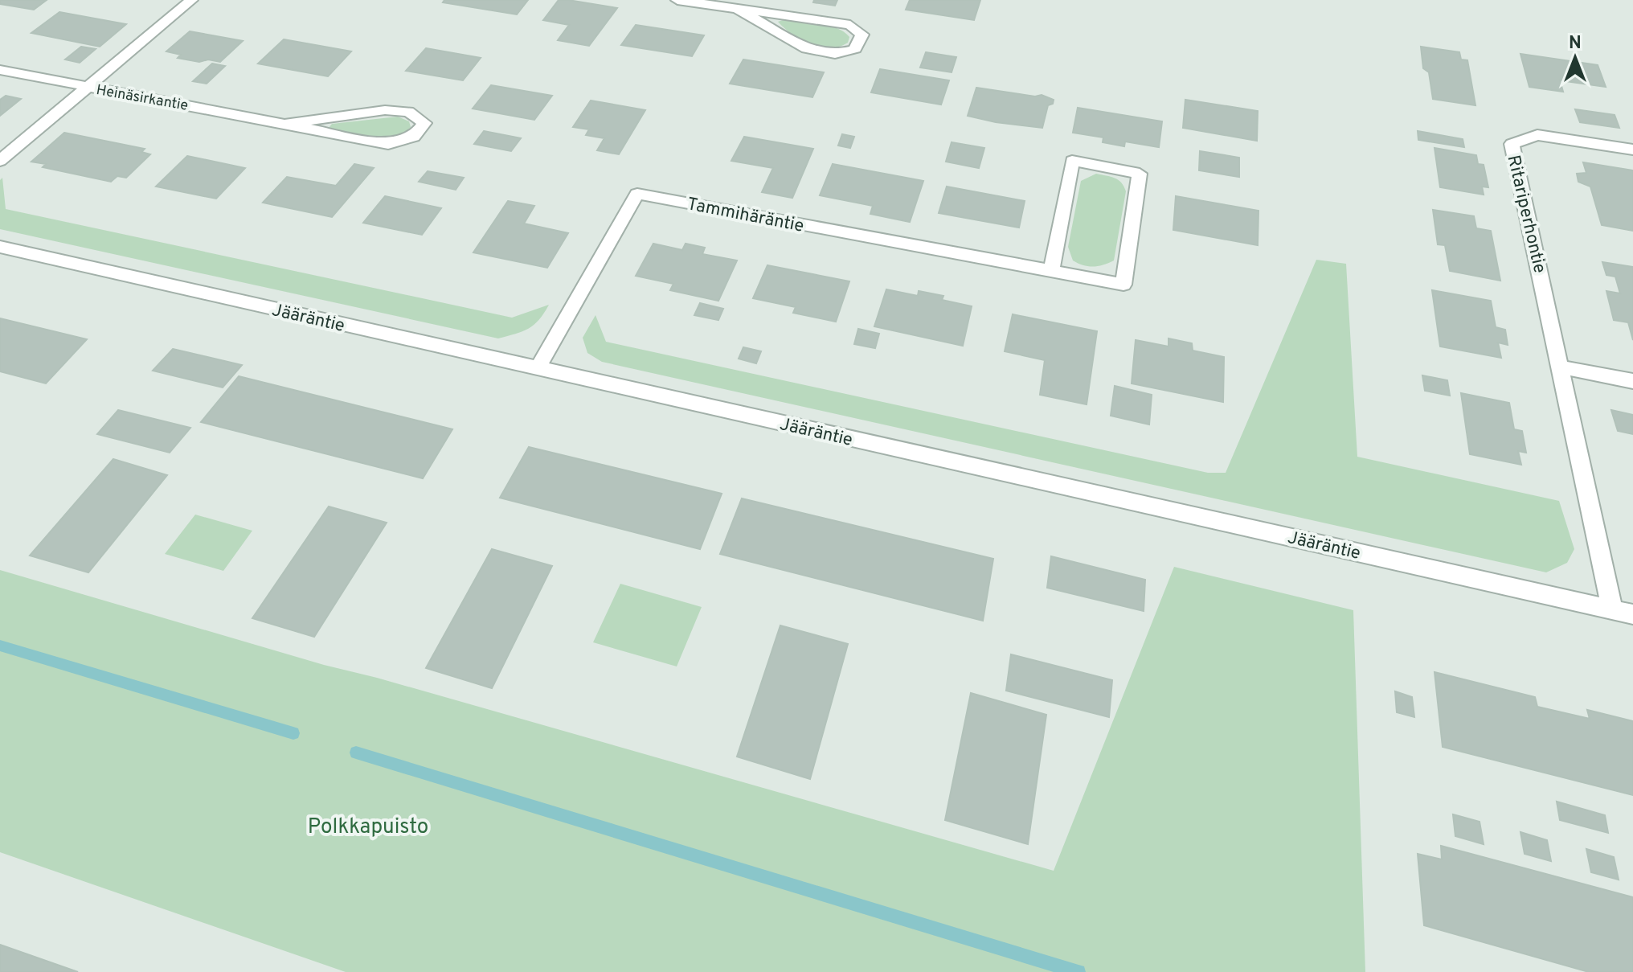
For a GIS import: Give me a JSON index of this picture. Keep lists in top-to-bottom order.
{
  "streets": {
    "street": [
      "Heinäsirkantie",
      "Tammihäräntie",
      "Ritariperhontie",
      "Jääräntie"
    ]
  },
  "crossings": [
    ["Tammihäräntie", "Jääräntie"],
    ["Ritariperhontie", "Jääräntie"]
  ],
  "parks": ["Polkkapuisto"],
  "north": "top"
}
